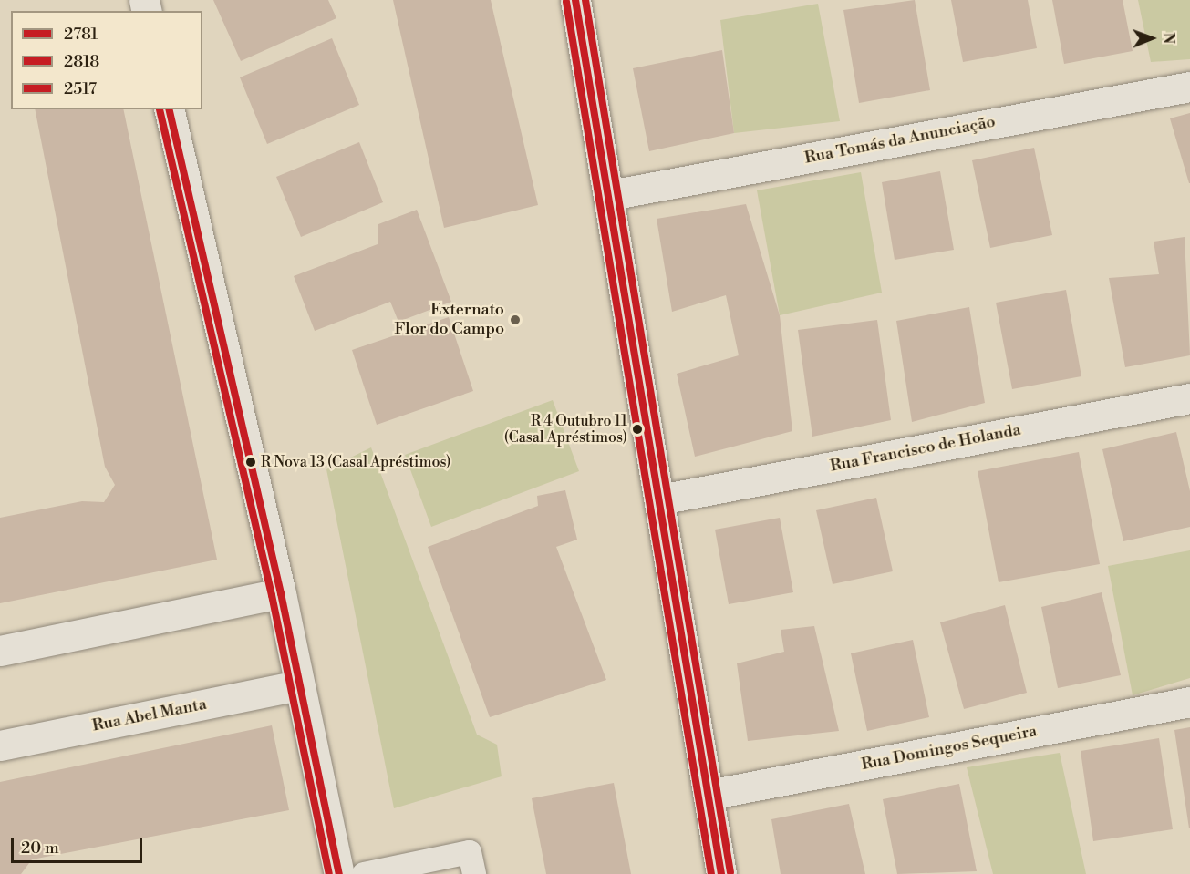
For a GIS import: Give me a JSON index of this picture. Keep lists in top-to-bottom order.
{
  "streets": {
    "street": [
      "Rua Tomás da Anunciação",
      "Rua Francisco de Holanda",
      "Rua Abel Manta",
      "Rua Domingos Sequeira"
    ]
  },
  "places": ["Externato Flor do Campo", "R 4 Outubro 11 (Casal Apréstimos)", "R Nova 13 (Casal Apréstimos)"],
  "lines": ["transit line 2781", "transit line 2517", "transit line 2818"],
  "legend": ["2781", "2818", "2517"],
  "scale_bar": "20 m",
  "north": "right"
}
